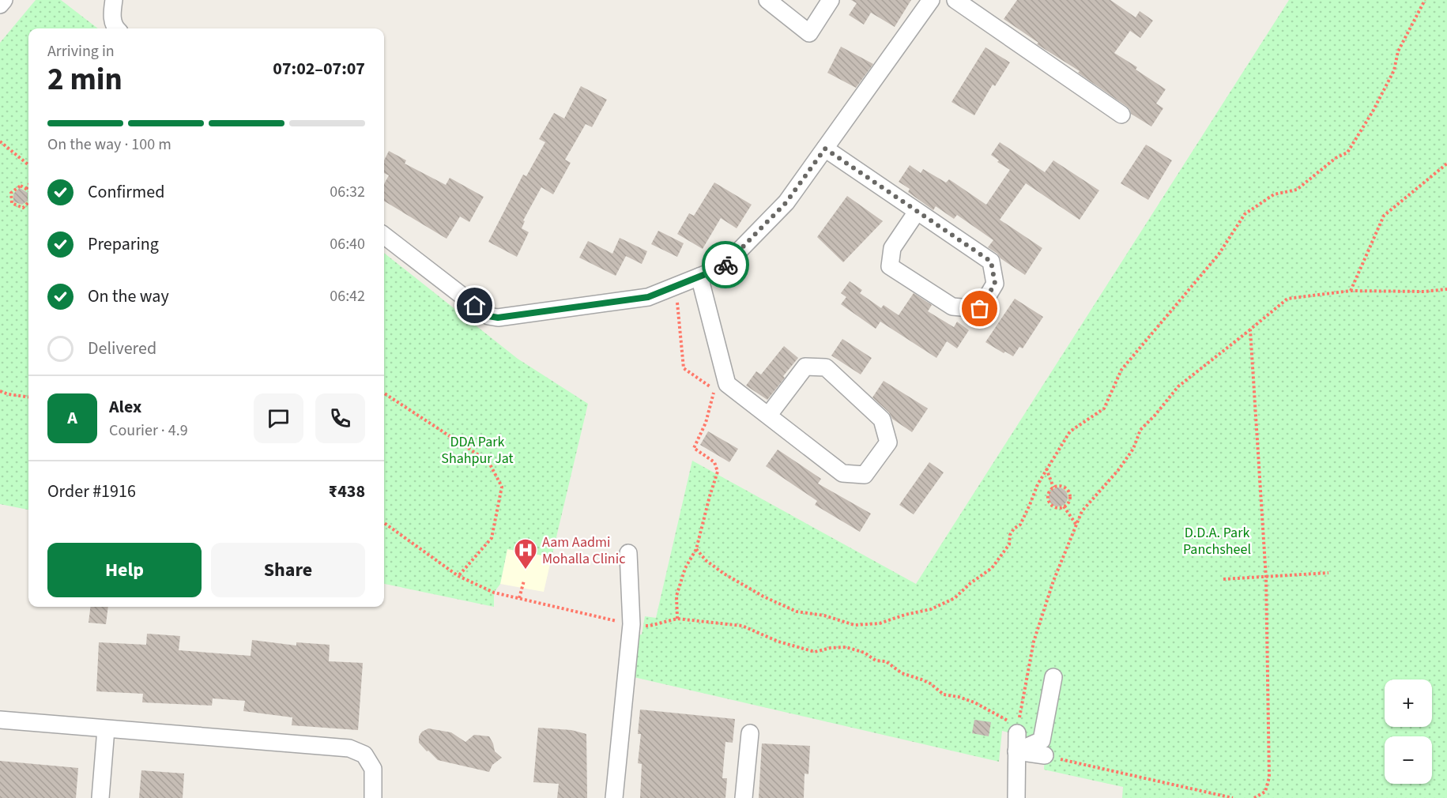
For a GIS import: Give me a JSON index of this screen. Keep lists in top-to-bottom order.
{
  "parks": ["DDA Park Shahpur Jat", "D.D.A. Park Panchsheel"],
  "places": {
    "hospital": ["Aam Aadmi Mohalla Clinic"]
  },
  "page": {
    "heading": ["2 min", "Arriving in", "07:02–07:07"],
    "panel": [
      "Alex",
      "Courier · 4.9",
      "Order #1916",
      "₹438"
    ],
    "bar": "On the way · 100 m",
    "list": [
      ["Confirmed", "06:32"],
      ["Preparing", "06:40"],
      ["On the way", "06:42"],
      "Delivered"
    ],
    "round": "A",
    "buttons": ["Help", "Share"],
    "map_buttons": ["+", "−"]
  }
}
